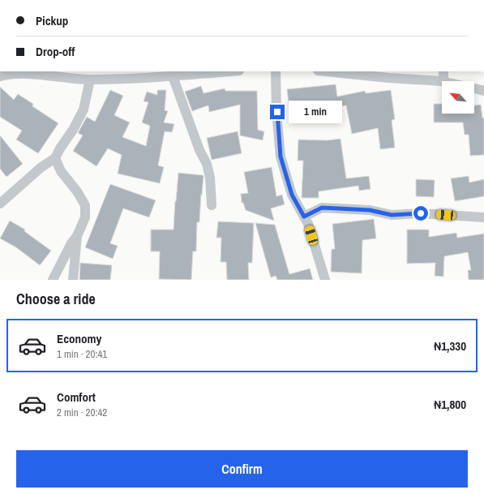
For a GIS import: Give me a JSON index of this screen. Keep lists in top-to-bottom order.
{
  "north": "top left",
  "page": {
    "banner": ["Pickup", "Drop-off"],
    "bubble": "1 min",
    "heading": "Choose a ride",
    "list": [
      {
        "name": "Economy",
        "note": "1 min · 20:41",
        "value": "₦1,330"
      },
      {
        "name": "Comfort",
        "note": "2 min · 20:42",
        "value": "₦1,800"
      }
    ],
    "buttons": "Confirm"
  }
}
